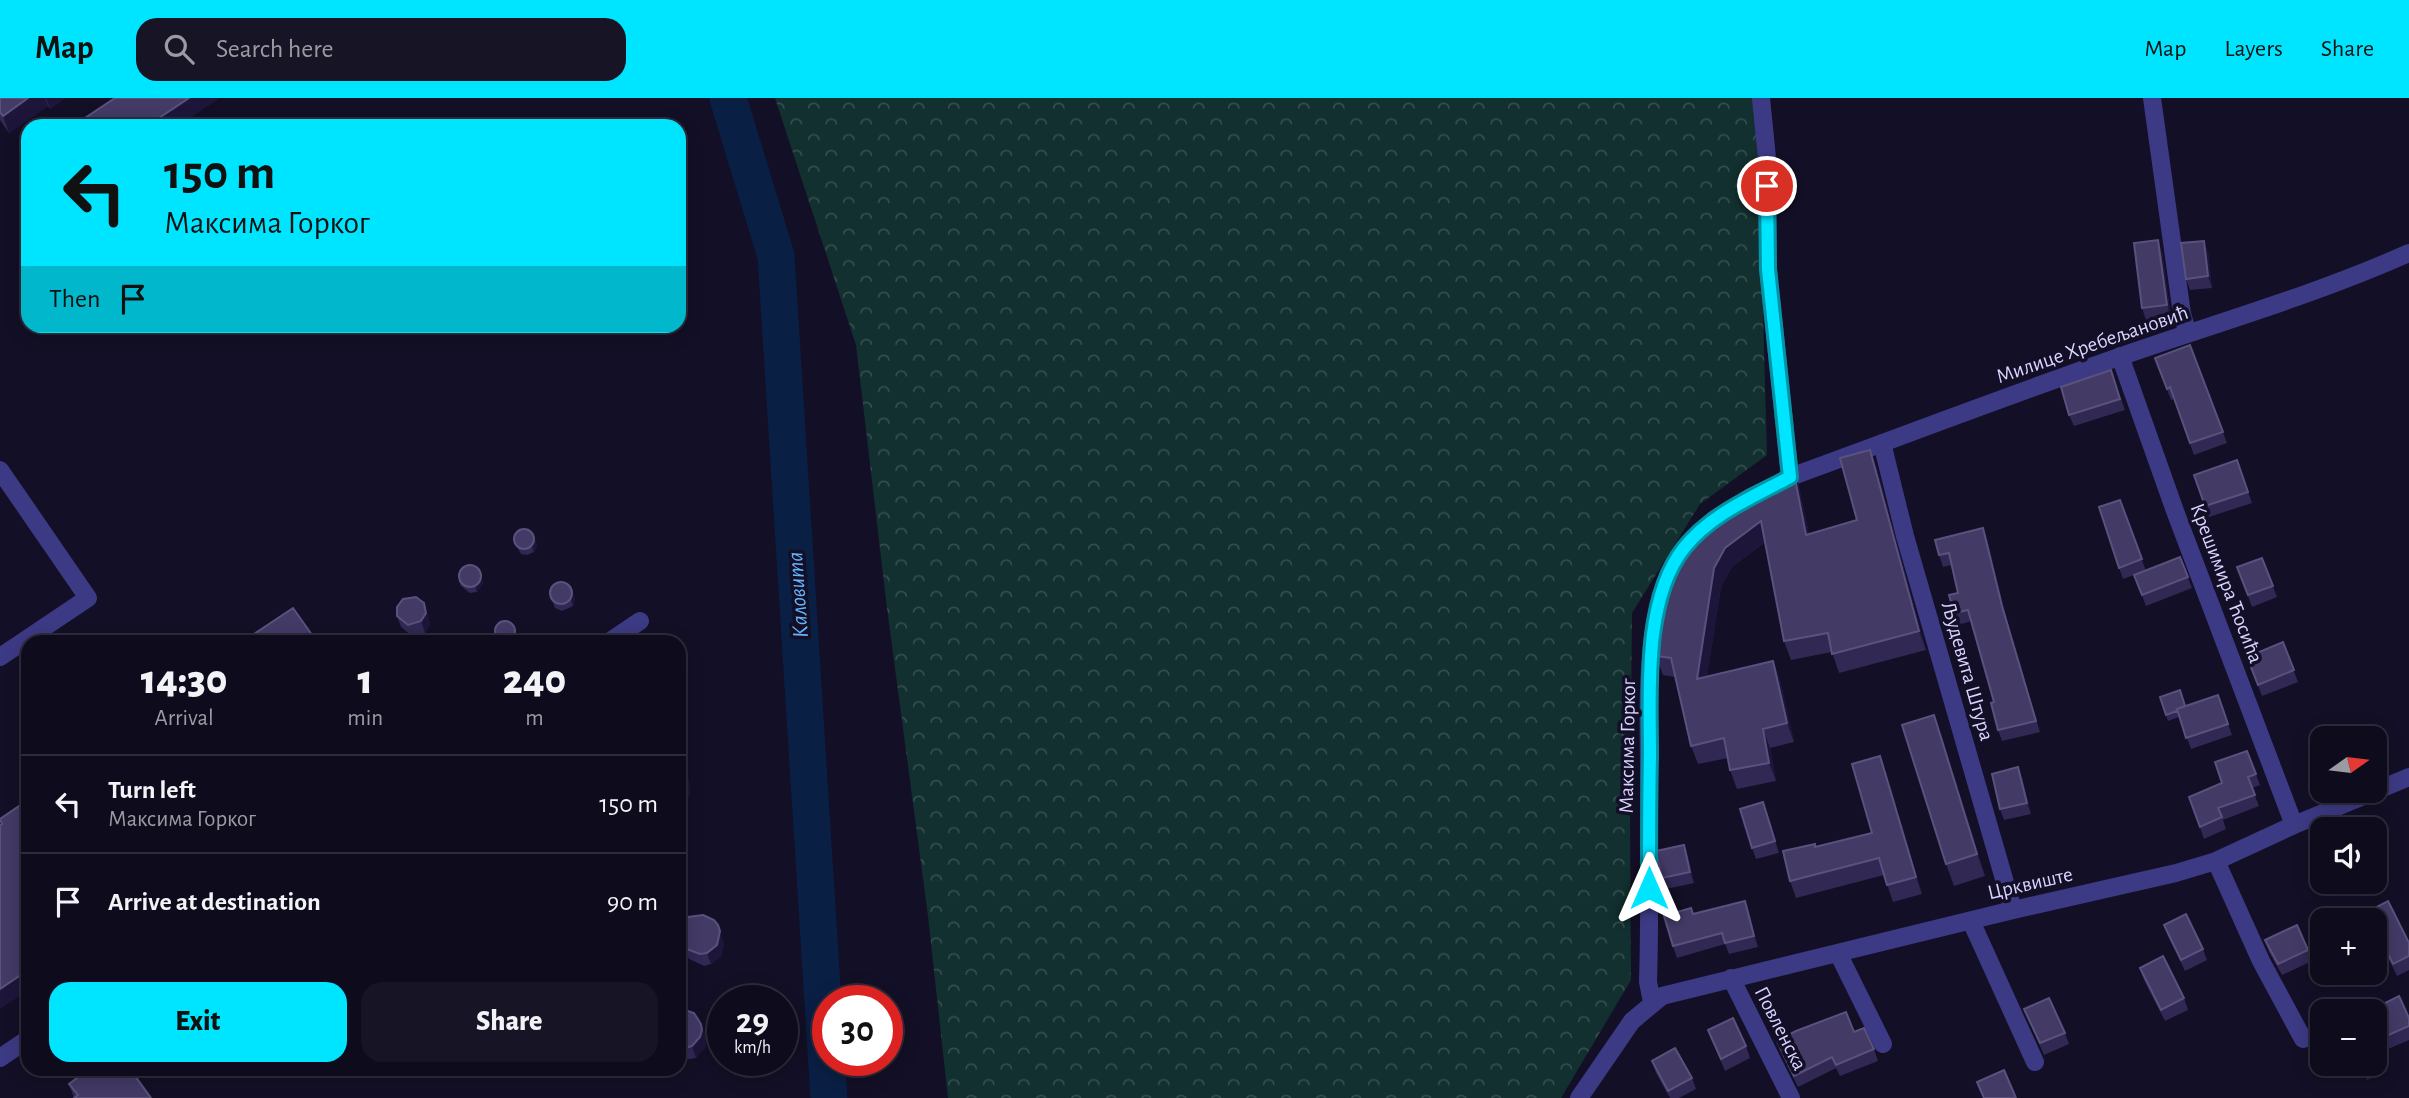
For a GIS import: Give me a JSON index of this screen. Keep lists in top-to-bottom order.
{
  "streets": {
    "street": [
      "Милице Хребељановић",
      "Крешимира Ћосића",
      "Људевита Штура",
      "Максима Горког",
      "Црквиште",
      "Повленска"
    ]
  },
  "crossings": [
    ["Милице Хребељановић", "Крешимира Ћосића"],
    ["Милице Хребељановић", "Људевита Штура"],
    ["Крешимира Ћосића", "Црквиште"],
    ["Људевита Штура", "Црквиште"],
    ["Максима Горког", "Црквиште"],
    ["Црквиште", "Повленска"]
  ],
  "water": ["Каловита"],
  "north": "right",
  "page": {
    "header": "Map",
    "search": "Search here",
    "nav": ["Map", "Layers", "Share"],
    "turn": ["150 m", "Максима Горког"],
    "then": "Then",
    "eta": [
      "14:30",
      "Arrival",
      "1",
      "min",
      "240",
      "m"
    ],
    "map_buttons": ["+", "−"],
    "list": [
      {
        "name": "Turn left",
        "note": "Максима Горког",
        "value": "150 m"
      },
      {
        "name": "Arrive at destination",
        "value": "90 m"
      }
    ],
    "buttons": ["Exit", "Share"],
    "speed": "29 km/h",
    "limit": "30"
  }
}
